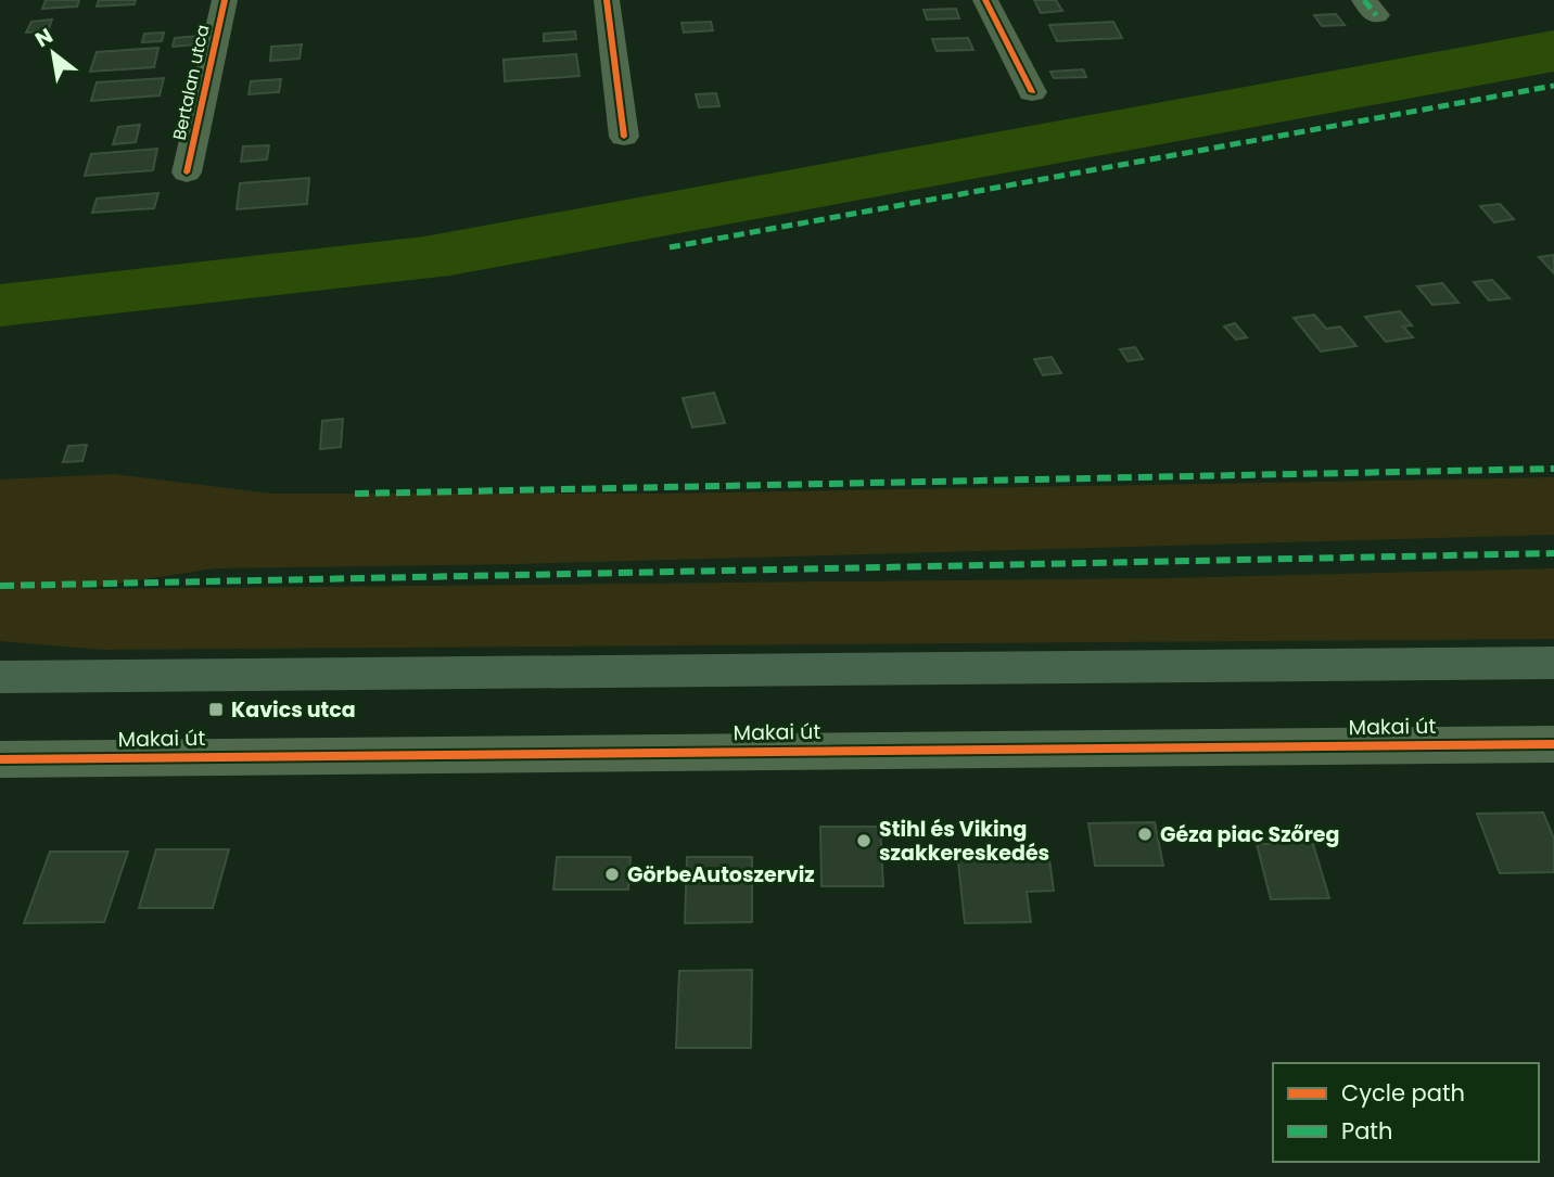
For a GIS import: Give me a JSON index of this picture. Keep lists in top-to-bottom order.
{
  "streets": {
    "street": ["Bertalan utca", "Makai út"]
  },
  "places": {
    "transit": ["Kavics utca"],
    "other": ["Géza piac Szőreg", "Stihl és Viking szakkereskedés", "GörbeAutoszerviz"]
  },
  "legend": ["Cycle path", "Path"],
  "north": "top left"
}
